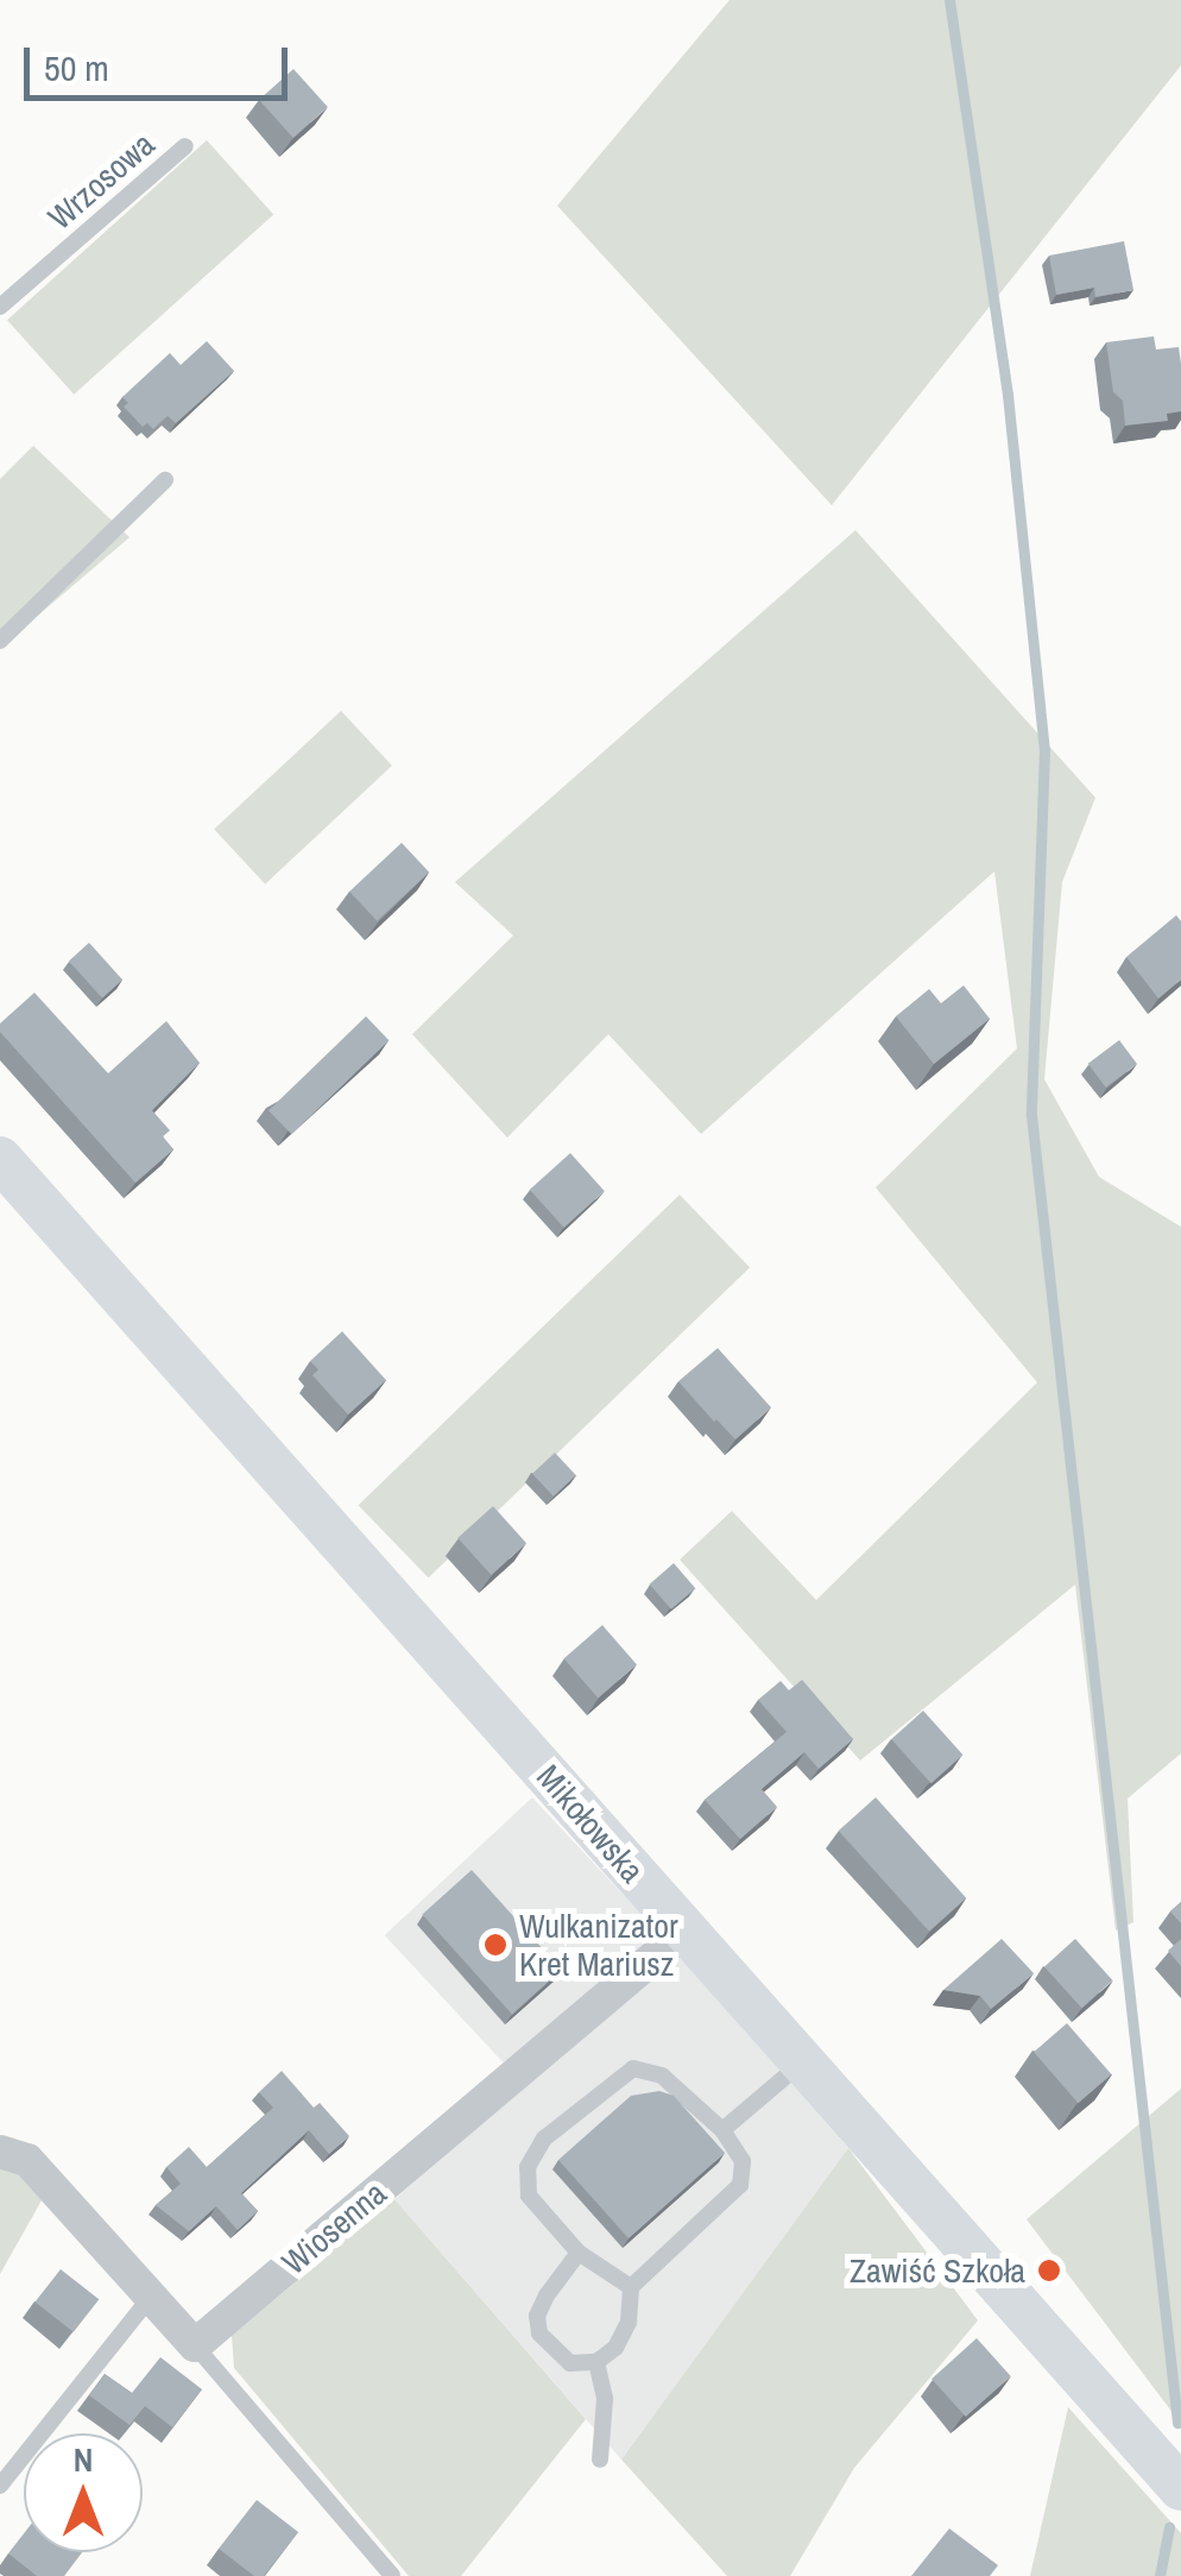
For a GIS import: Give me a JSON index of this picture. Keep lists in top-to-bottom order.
{
  "streets": {
    "main road": ["Mikołowska"],
    "street": ["Wiosenna"],
    "lane": ["Wrzosowa"]
  },
  "crossings": [
    ["Mikołowska", "Wiosenna"]
  ],
  "places": ["Wulkanizator Kret Mariusz", "Zawiść Szkoła"],
  "scale_bar": "50 m",
  "north": "top"
}
